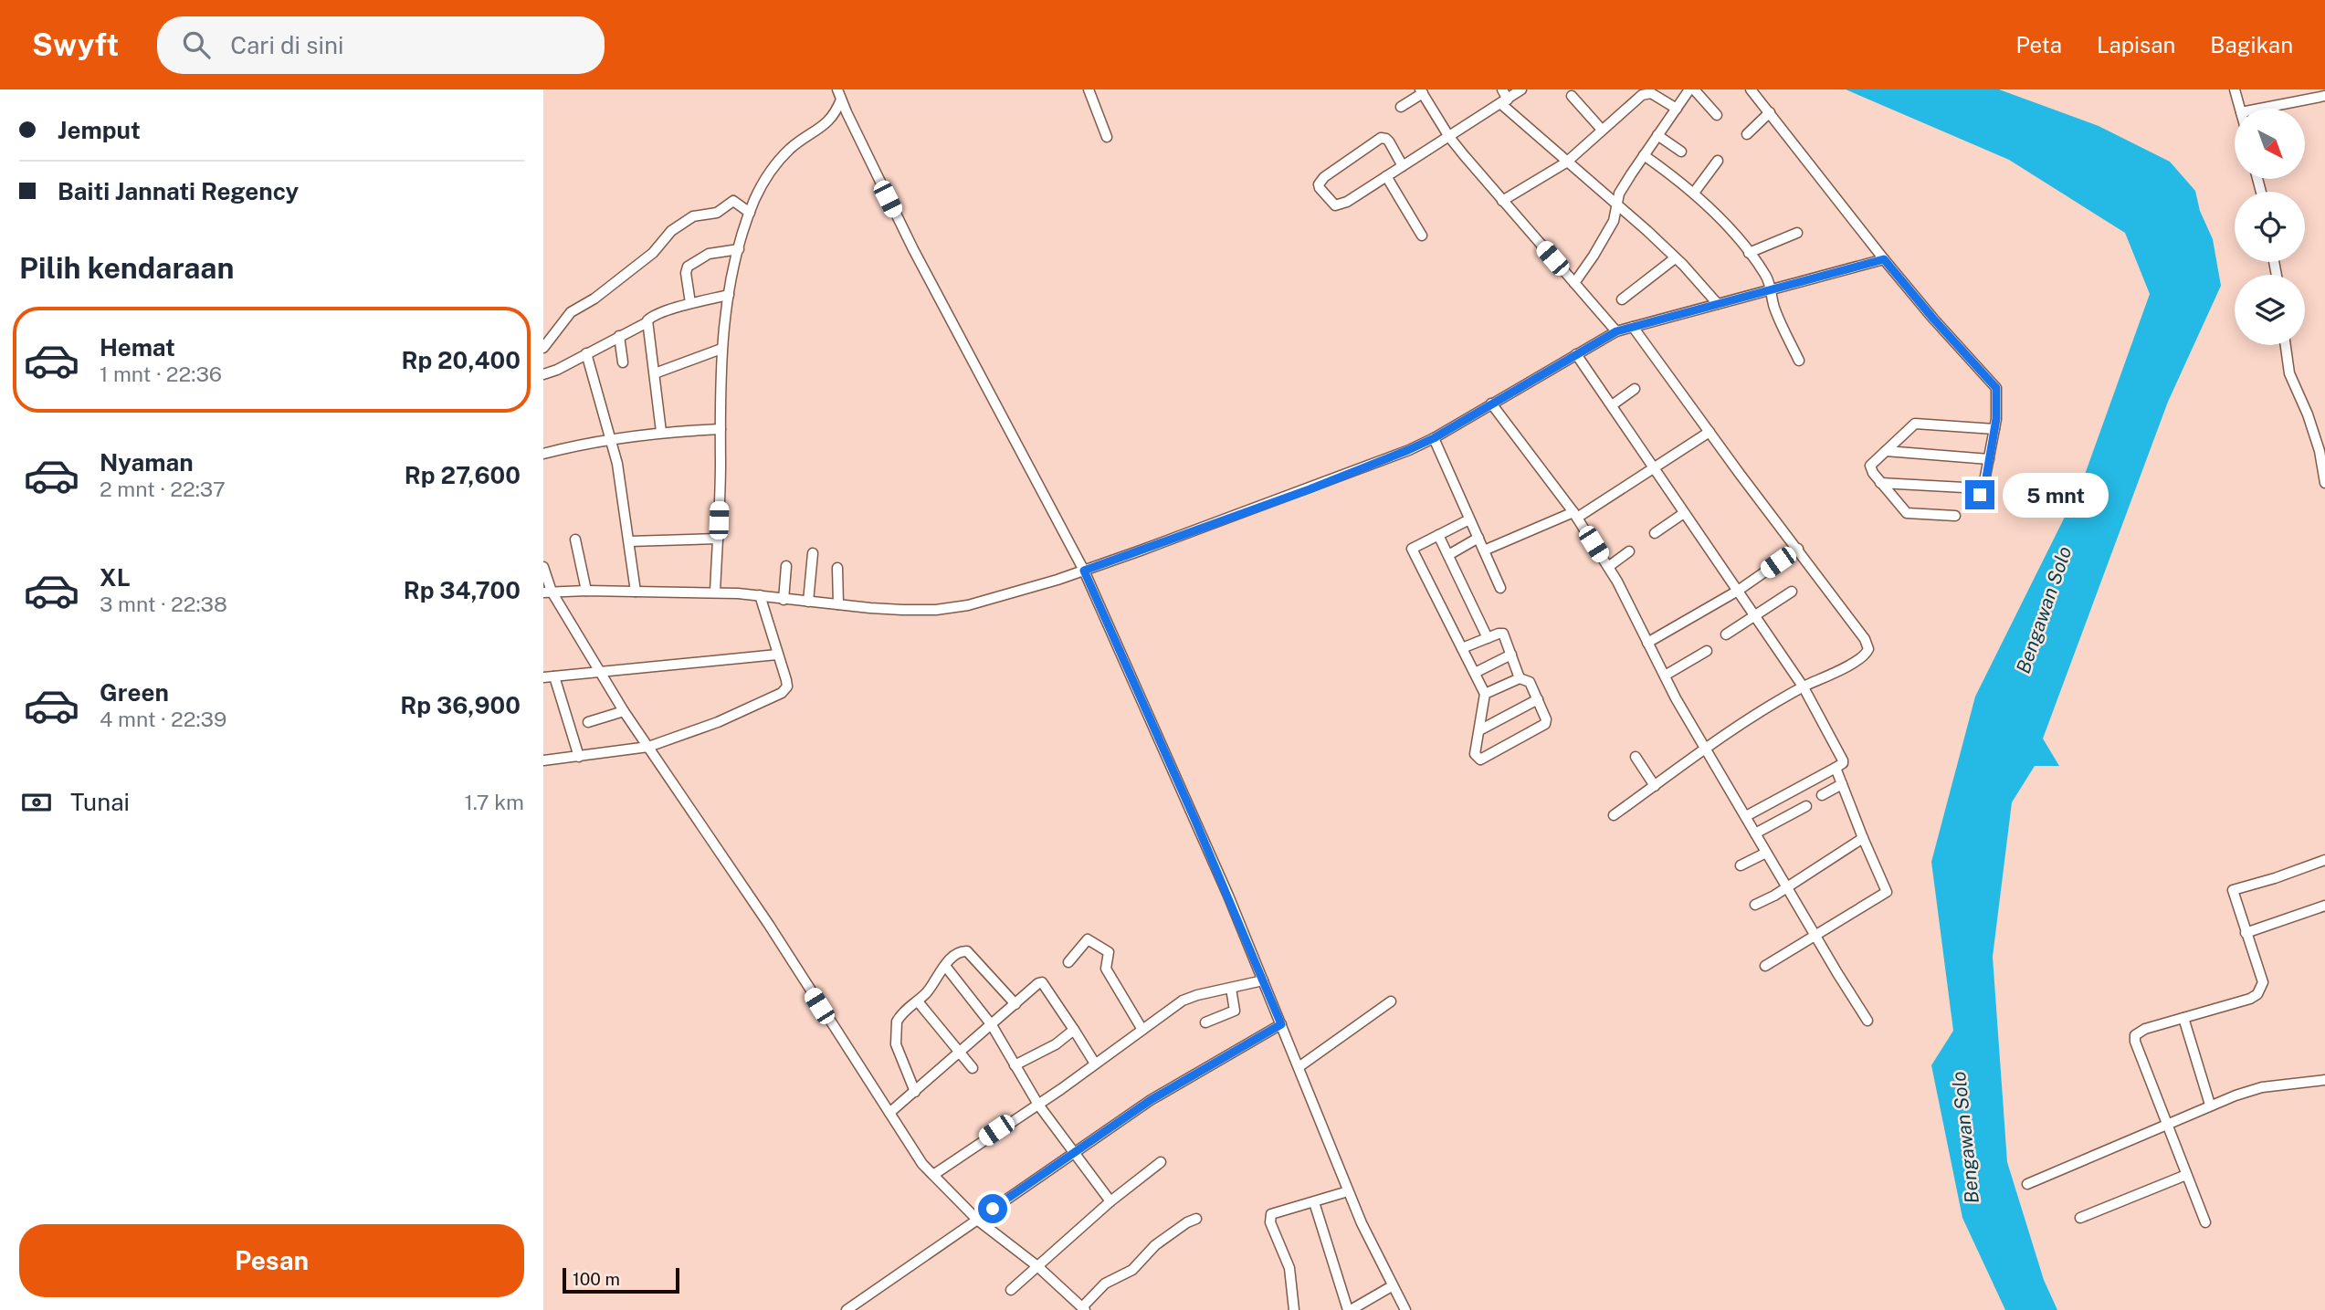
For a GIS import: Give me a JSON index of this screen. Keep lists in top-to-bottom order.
{
  "water": ["Bengawan Solo"],
  "scale_bar": "100 m",
  "north": "bottom right",
  "page": {
    "header": "Swyft",
    "search": "Cari di sini",
    "nav": ["Peta", "Lapisan", "Bagikan"],
    "banner": ["Jemput", "Baiti Jannati Regency"],
    "heading": "Pilih kendaraan",
    "list": [
      {
        "name": "Hemat",
        "note": "1 mnt · 22:36",
        "value": "Rp 20,400"
      },
      {
        "name": "Nyaman",
        "note": "2 mnt · 22:37",
        "value": "Rp 27,600"
      },
      {
        "name": "XL",
        "note": "3 mnt · 22:38",
        "value": "Rp 34,700"
      },
      {
        "name": "Green",
        "note": "4 mnt · 22:39",
        "value": "Rp 36,900"
      }
    ],
    "bubble": "5 mnt",
    "pay": ["Tunai", "1.7 km"],
    "buttons": "Pesan",
    "scale": "100 m"
  }
}
